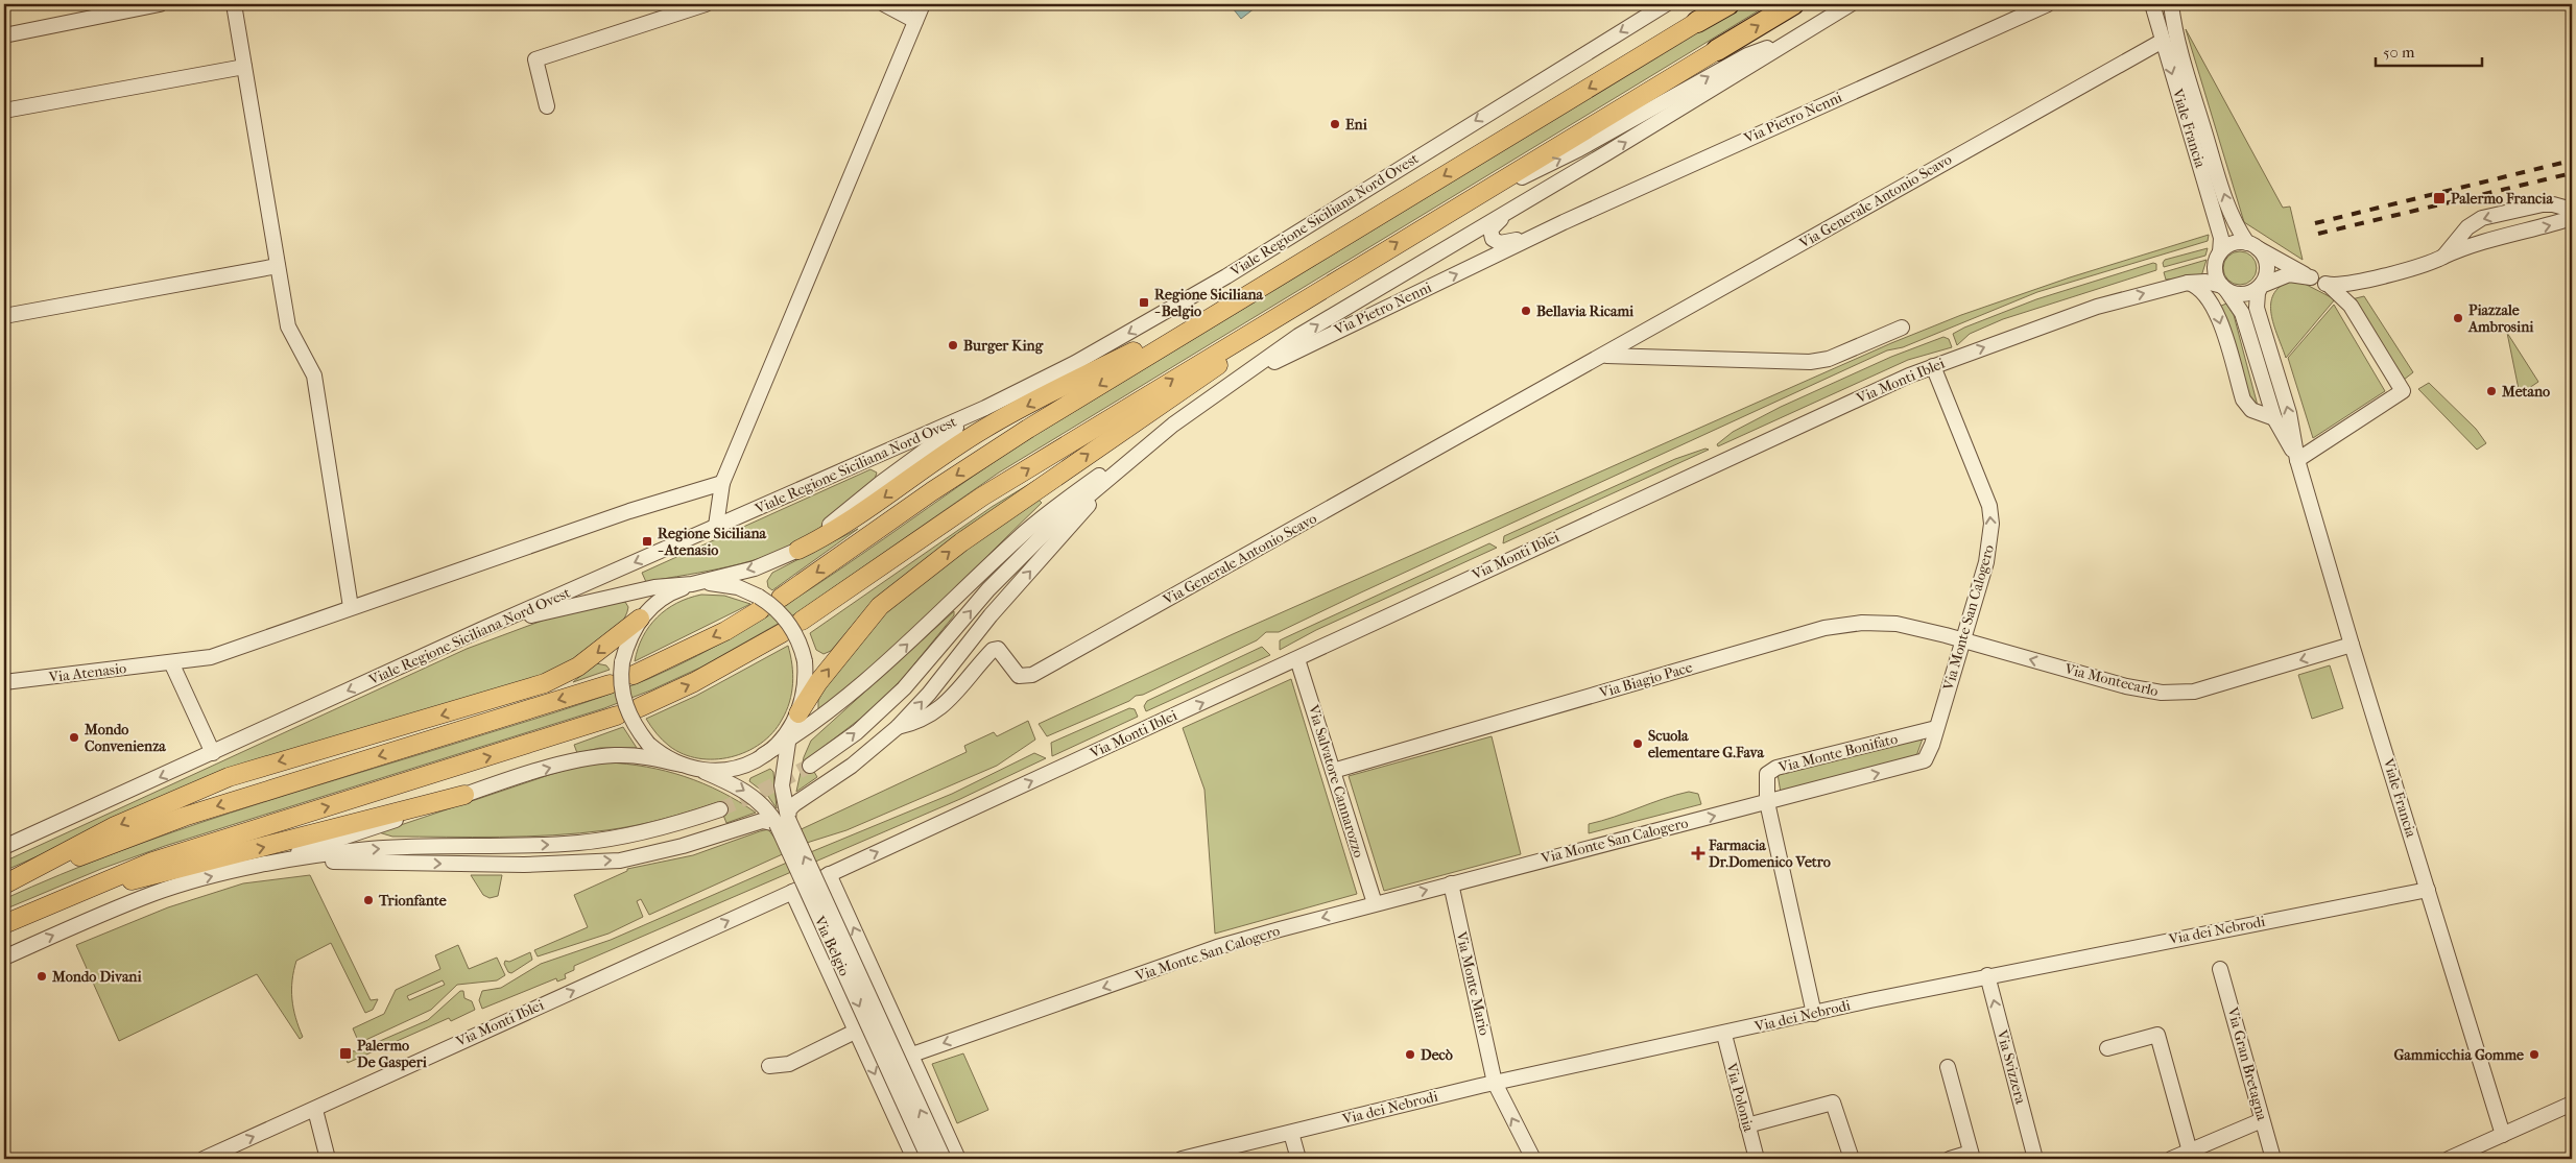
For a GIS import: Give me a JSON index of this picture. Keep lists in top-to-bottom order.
{
  "streets": {
    "main road": ["Viale Regione Siciliana Nord Ovest"],
    "street": [
      "Via Pietro Nenni",
      "Viale Francia",
      "Via Generale Antonio Scavo",
      "Via Monti Iblei",
      "Via Monte San Calogero",
      "Via Atenasio",
      "Via Biagio Pace",
      "Via Montecarlo",
      "Via Monte Bonifato",
      "Via Salvatore Cannarozzo",
      "Via dei Nebrodi",
      "Via Belgio",
      "Via Monte Mario",
      "Via Gran Bretagna",
      "Via Svizzera",
      "Via Polonia"
    ]
  },
  "crossings": [
    ["Viale Francia", "Via Generale Antonio Scavo"],
    ["Viale Francia", "Via Monti Iblei"],
    ["Viale Francia", "Via Montecarlo"],
    ["Viale Francia", "Via dei Nebrodi"],
    ["Via Monti Iblei", "Via Monte San Calogero"],
    ["Via Monti Iblei", "Via Salvatore Cannarozzo"],
    ["Via Monti Iblei", "Via Belgio"],
    ["Via Monte San Calogero", "Via Biagio Pace"],
    ["Via Monte San Calogero", "Via Montecarlo"],
    ["Via Monte San Calogero", "Via Monte Bonifato"],
    ["Via Monte San Calogero", "Via Salvatore Cannarozzo"],
    ["Via Monte San Calogero", "Via Belgio"],
    ["Via Monte San Calogero", "Via Monte Mario"],
    ["Via Biagio Pace", "Via Montecarlo"],
    ["Via Biagio Pace", "Via Salvatore Cannarozzo"],
    ["Via Monte Bonifato", "Via dei Nebrodi"],
    ["Via dei Nebrodi", "Via Monte Mario"],
    ["Via dei Nebrodi", "Via Svizzera"],
    ["Via dei Nebrodi", "Via Polonia"]
  ],
  "one_way": ["Via Montecarlo"],
  "places": {
    "other": [
      "Eni",
      "Bellavia Ricami",
      "Piazzale Ambrosini",
      "Burger King",
      "Metano",
      "Mondo Convenienza",
      "Scuola elementare G.Fava",
      "Trionfante",
      "Mondo Divani",
      "Decò",
      "Gammicchia Gomme"
    ],
    "transit": [
      "Palermo Francia",
      "Regione Siciliana - Belgio",
      "Regione Siciliana - Atenasio",
      "Palermo De Gasperi"
    ],
    "health": ["Farmacia Dr.Domenico Vetro"]
  },
  "scale_bar": "50 m"
}
